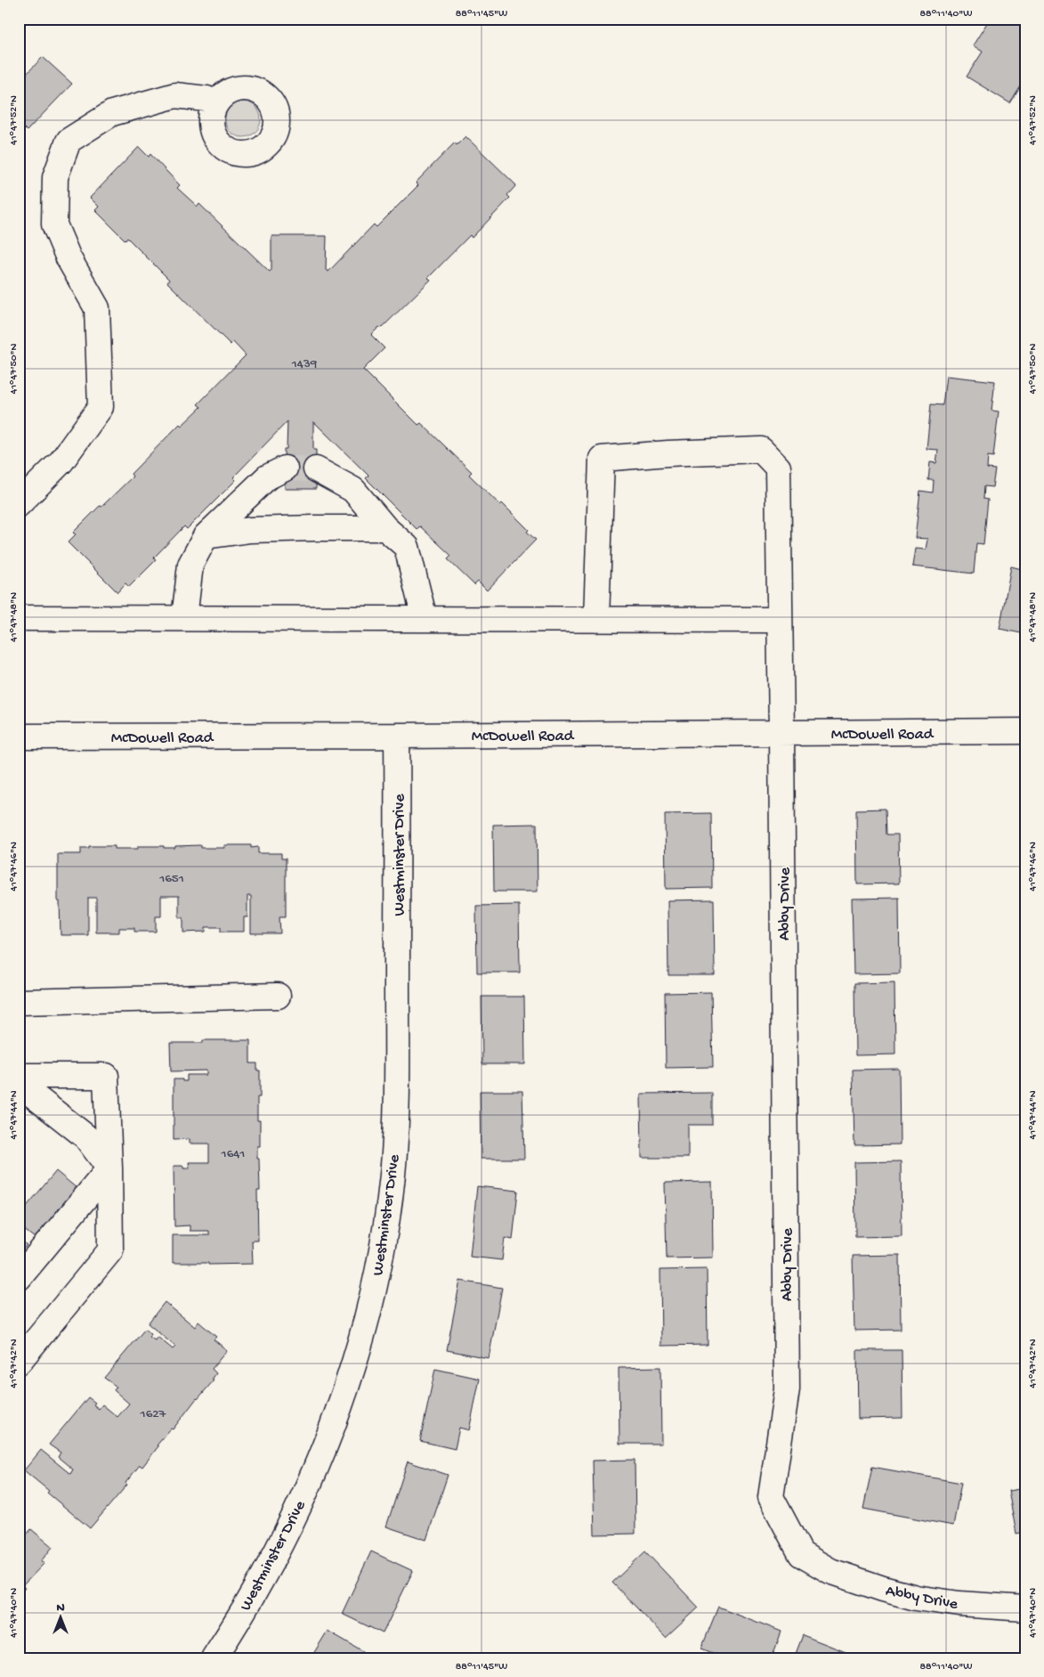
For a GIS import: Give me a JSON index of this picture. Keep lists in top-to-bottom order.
{
  "streets": {
    "street": ["McDowell Road", "Westminster Drive", "Abby Drive"]
  },
  "crossings": [
    ["McDowell Road", "Westminster Drive"],
    ["McDowell Road", "Abby Drive"]
  ],
  "house_numbers": [
    "1439",
    "1651",
    "1641",
    "1627"
  ],
  "north": "top",
  "coordinates": [
    "88°11'45\"W",
    "88°11'40\"W",
    "41°47'52\"N",
    "41°47'50\"N",
    "41°47'48\"N",
    "41°47'46\"N",
    "41°47'44\"N",
    "41°47'42\"N",
    "41°47'40\"N"
  ]
}
